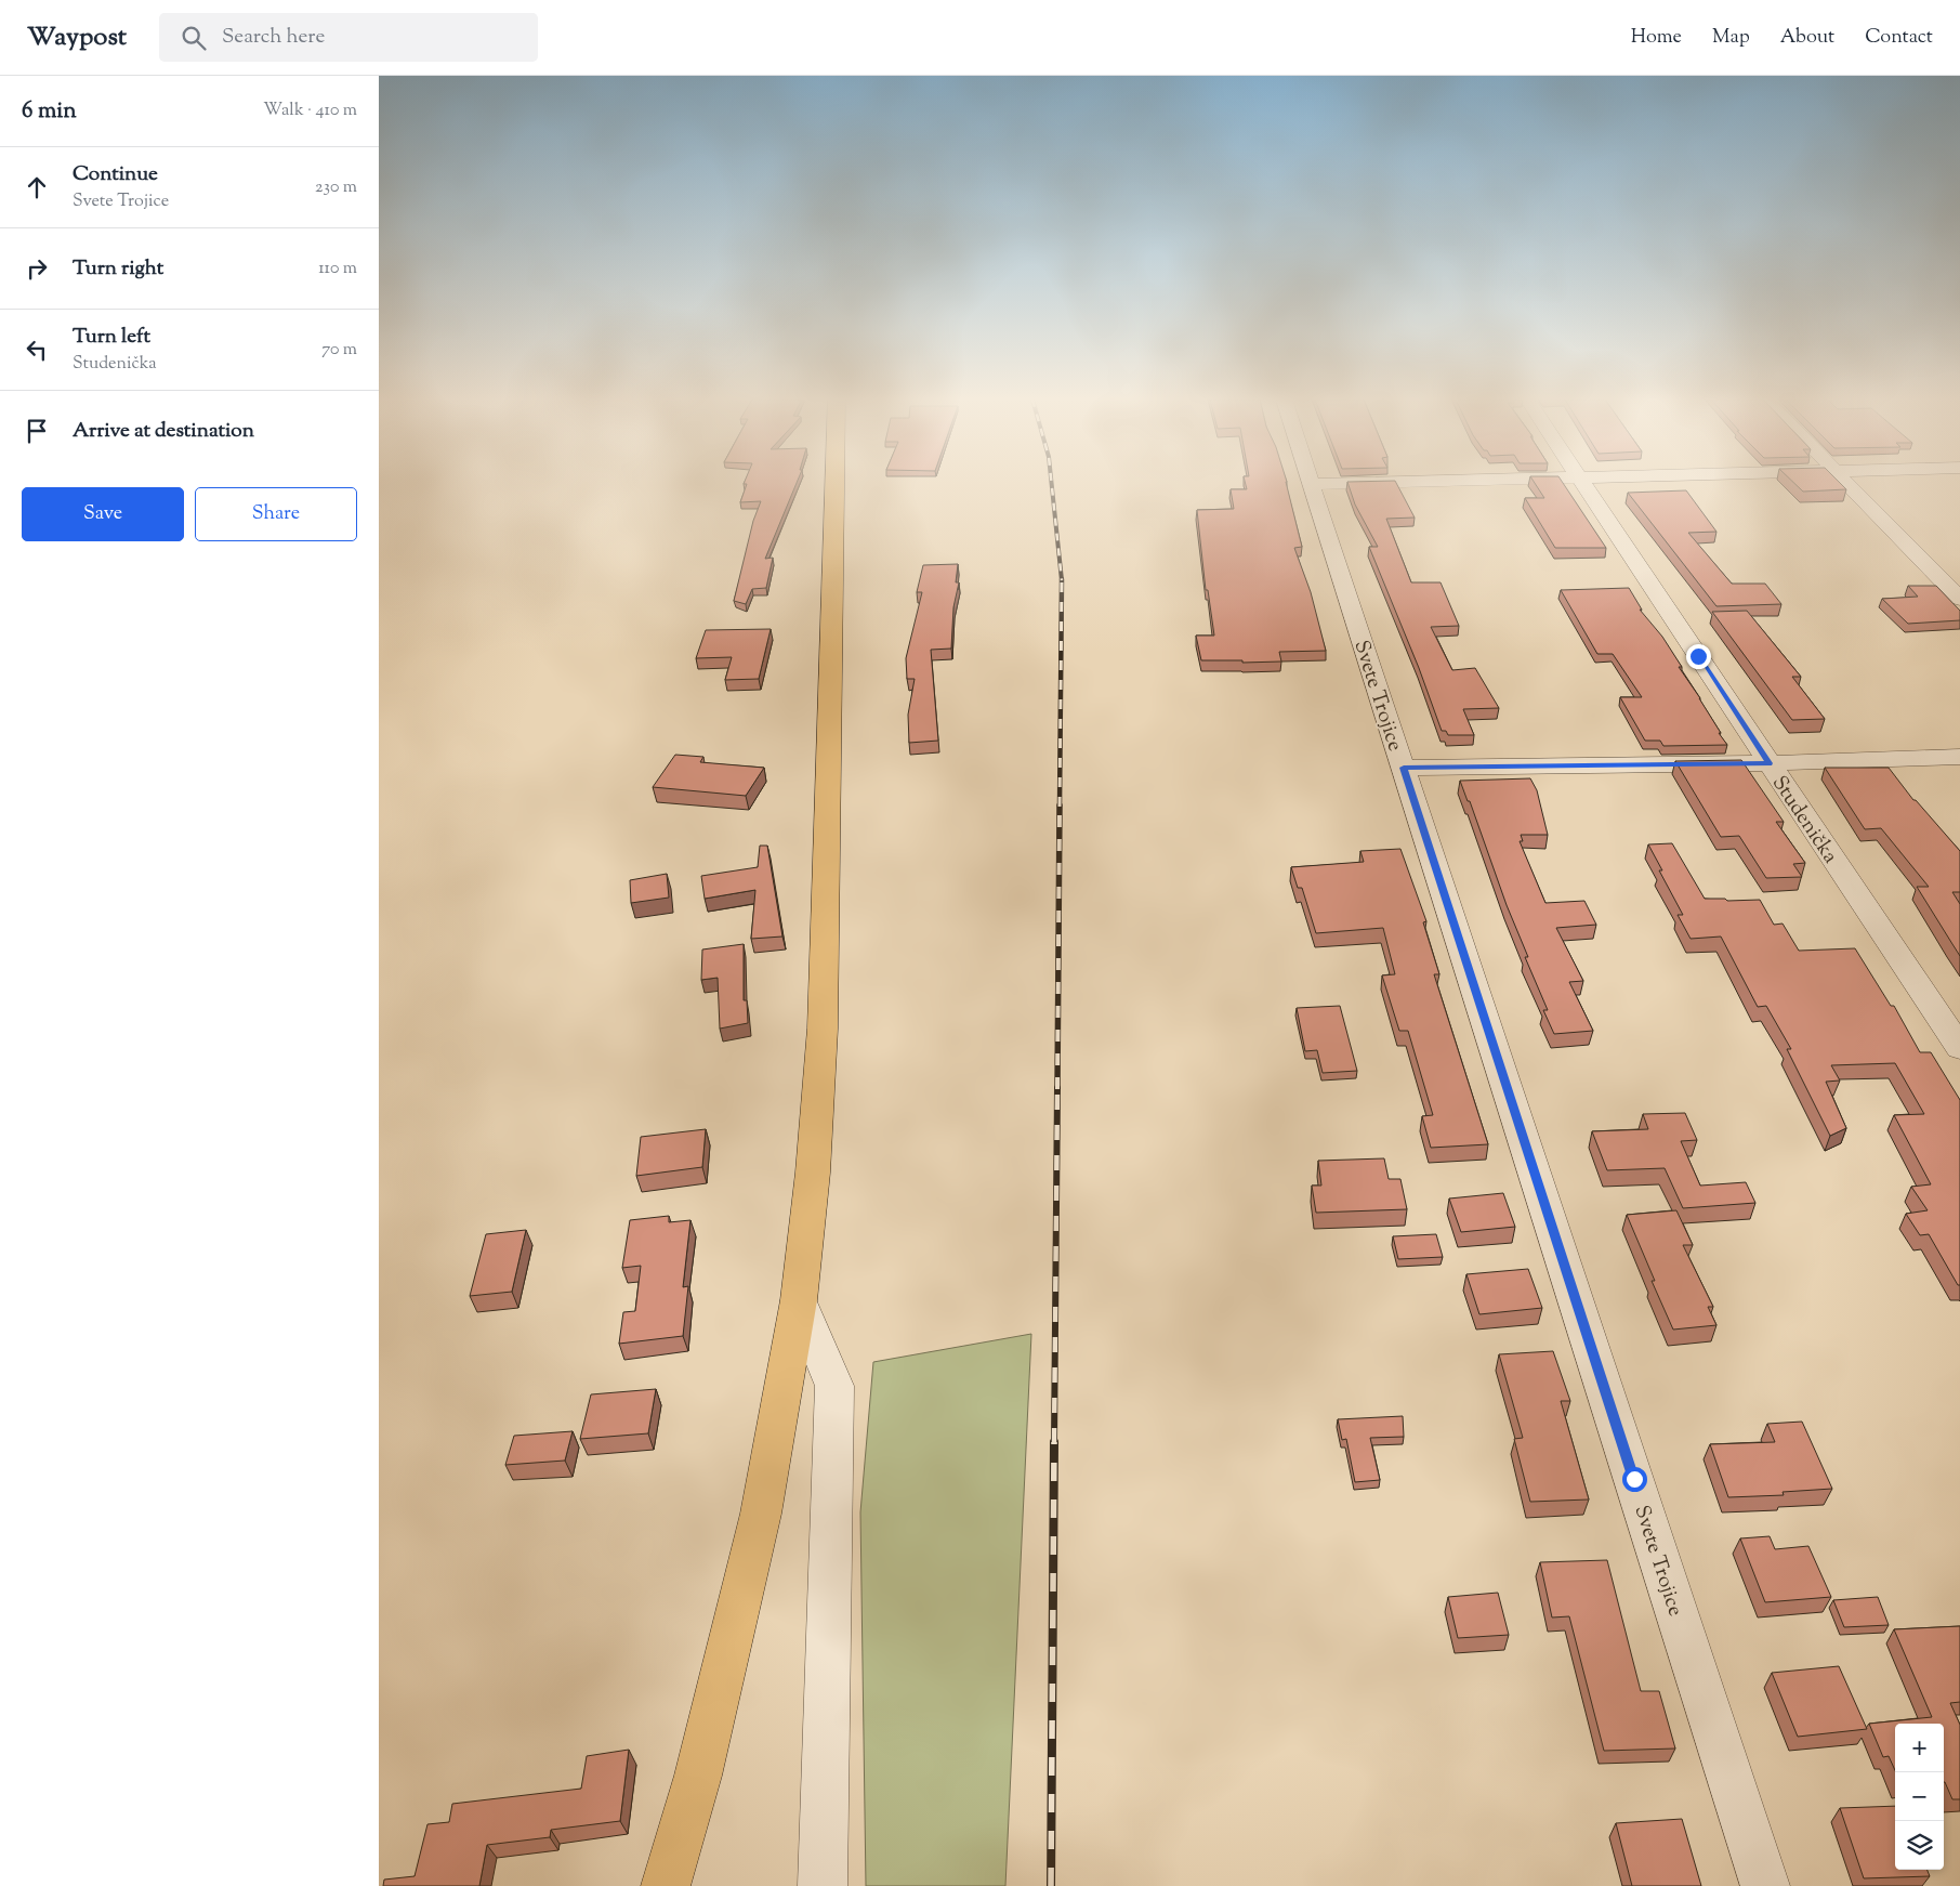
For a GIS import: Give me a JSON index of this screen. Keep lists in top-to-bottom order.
{
  "streets": {
    "street": ["Svete Trojice", "Studenička"]
  },
  "page": {
    "header": "Waypost",
    "search": "Search here",
    "nav": [
      "Home",
      "Map",
      "About",
      "Contact"
    ],
    "heading": ["6 min", "Walk · 410 m"],
    "list": [
      ["Continue", "Svete Trojice", "230 m"],
      ["Turn right", "110 m"],
      ["Turn left", "Studenička", "70 m"],
      "Arrive at destination"
    ],
    "buttons": ["Save", "Share"],
    "map_buttons": ["+", "−"]
  }
}
